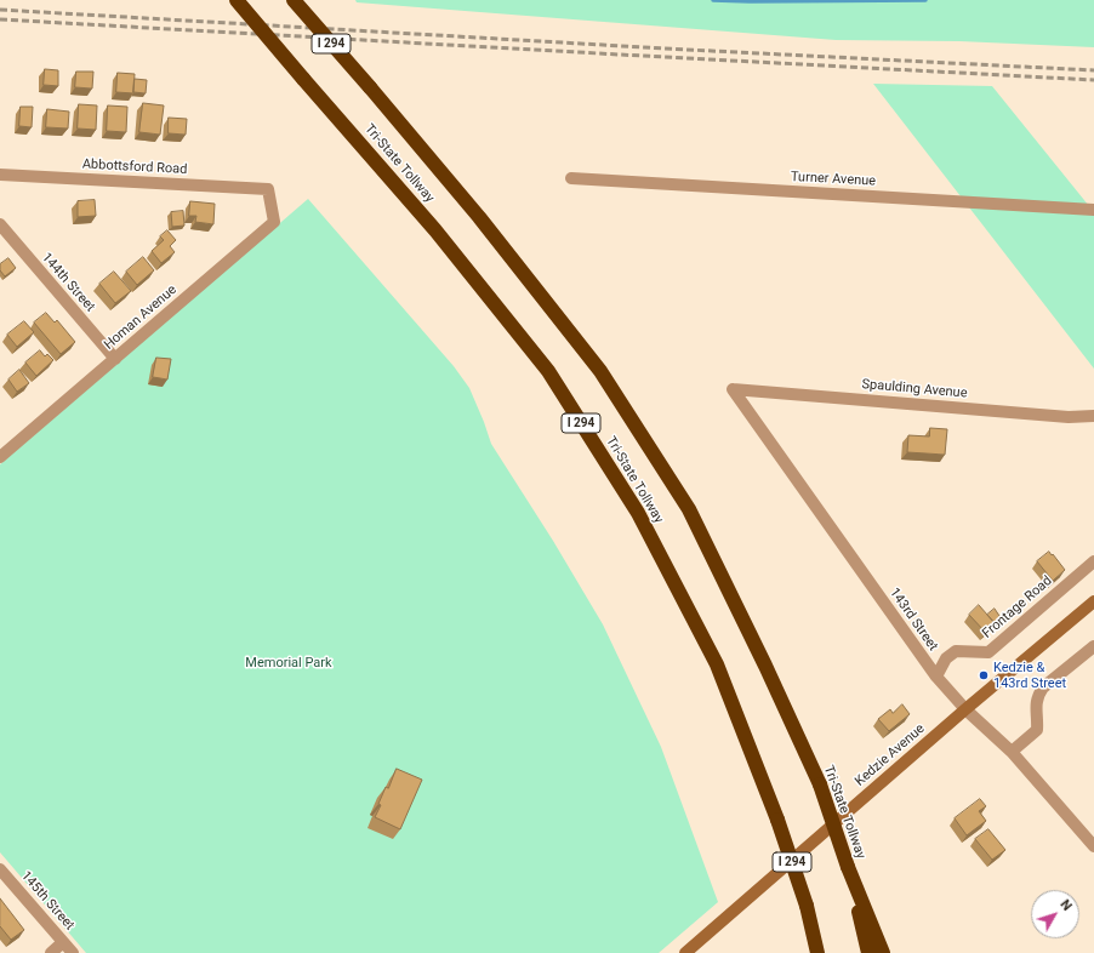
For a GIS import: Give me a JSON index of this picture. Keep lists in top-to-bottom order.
{
  "streets": {
    "highway": ["I 294", "Tri-State Tollway"],
    "main road": ["Kedzie Avenue"],
    "street": [
      "Abbottsford Road",
      "Turner Avenue",
      "144th Street",
      "Homan Avenue",
      "Spaulding Avenue",
      "Frontage Road",
      "143rd Street",
      "145th Street"
    ]
  },
  "crossings": [
    ["Abbottsford Road", "Homan Avenue"],
    ["144th Street", "Homan Avenue"],
    ["Spaulding Avenue", "143rd Street"],
    ["Frontage Road", "143rd Street"],
    ["143rd Street", "Kedzie Avenue"]
  ],
  "parks": ["Memorial Park"],
  "places": ["Kedzie & 143rd Street"],
  "north": "top right"
}
